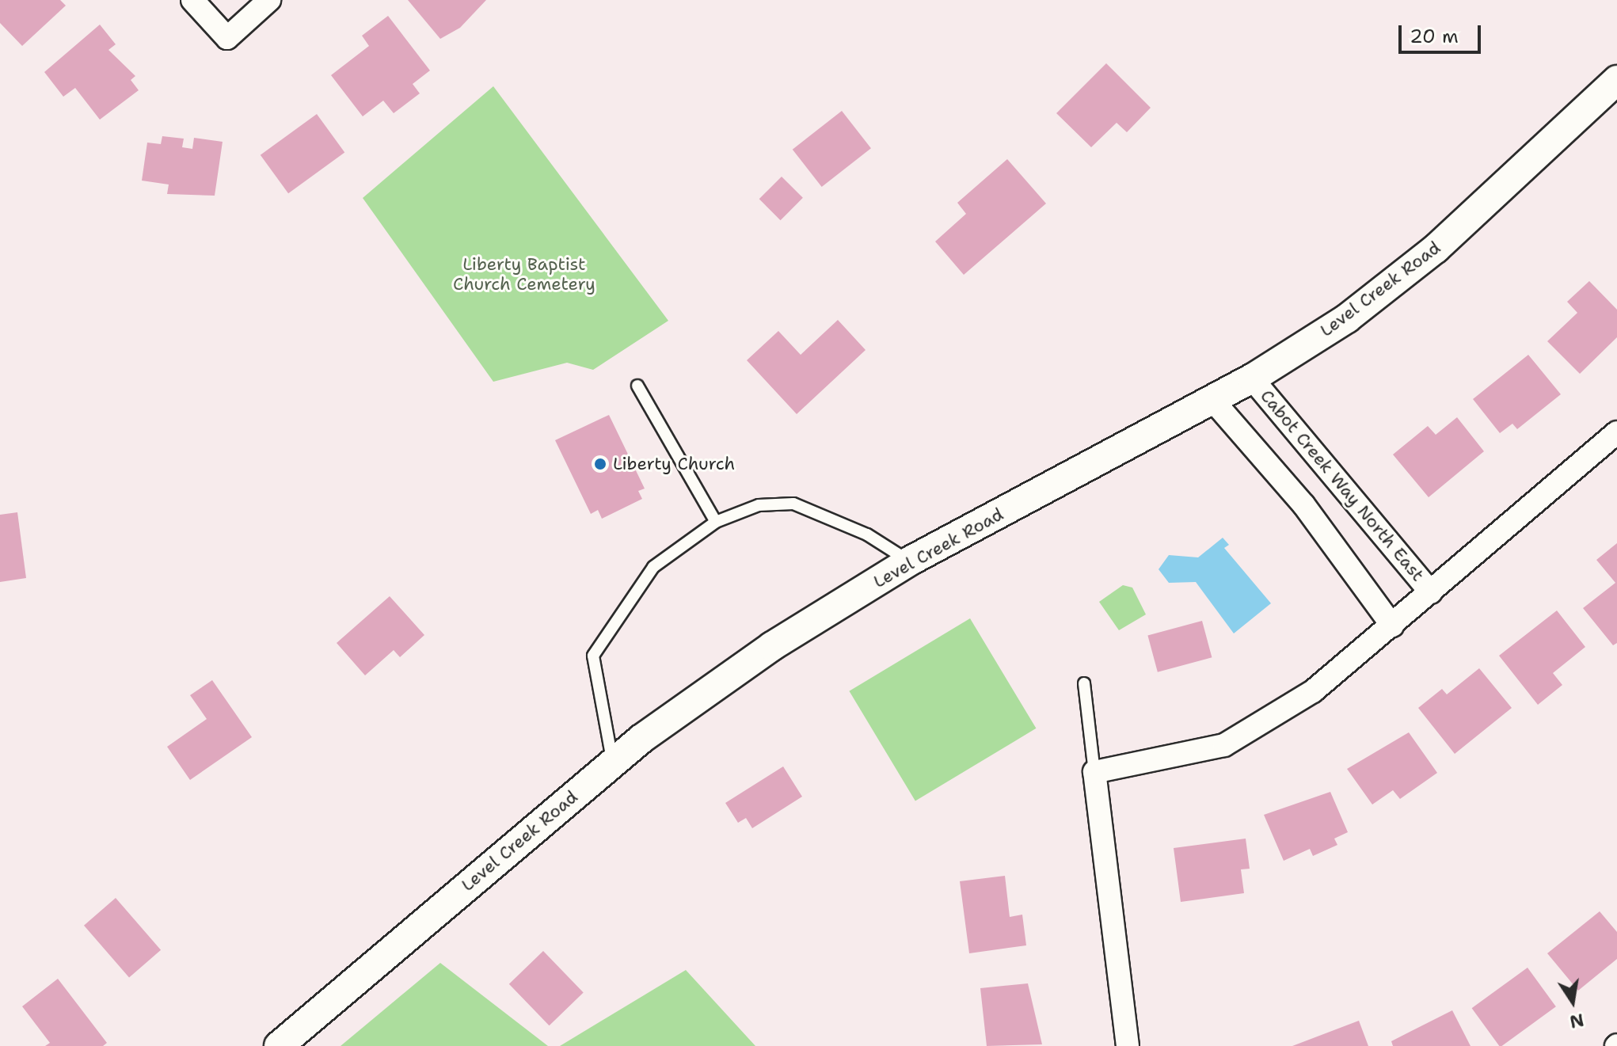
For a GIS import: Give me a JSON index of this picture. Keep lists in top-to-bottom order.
{
  "streets": {
    "street": ["Level Creek Road", "Cabot Creek Way North East"]
  },
  "crossings": [
    ["Level Creek Road", "Cabot Creek Way North East"]
  ],
  "parks": ["Liberty Baptist Church Cemetery"],
  "places": ["Liberty Church"],
  "scale_bar": "20 m",
  "north": "bottom"
}
